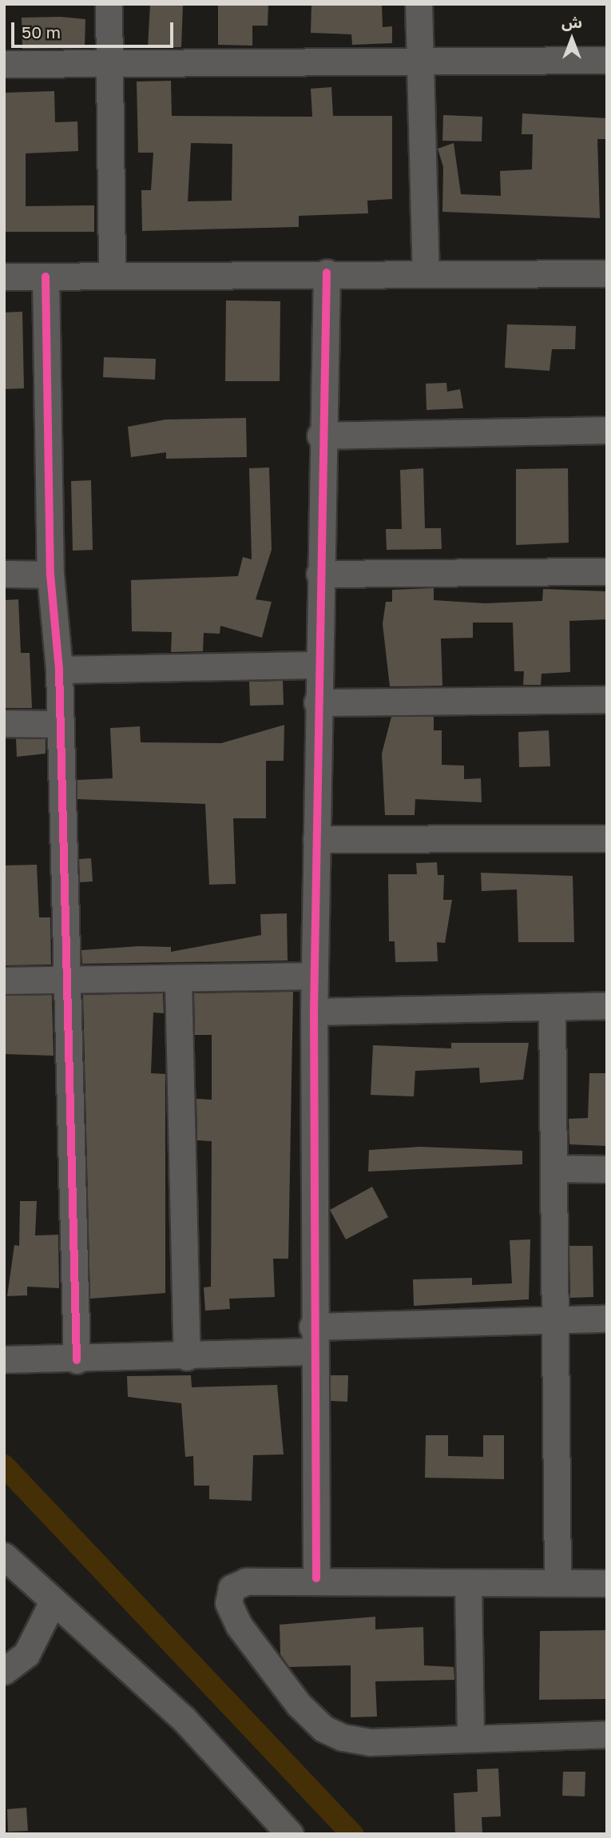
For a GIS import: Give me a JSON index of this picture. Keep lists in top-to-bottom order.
{
  "scale_bar": "50 m",
  "north": "top"
}
